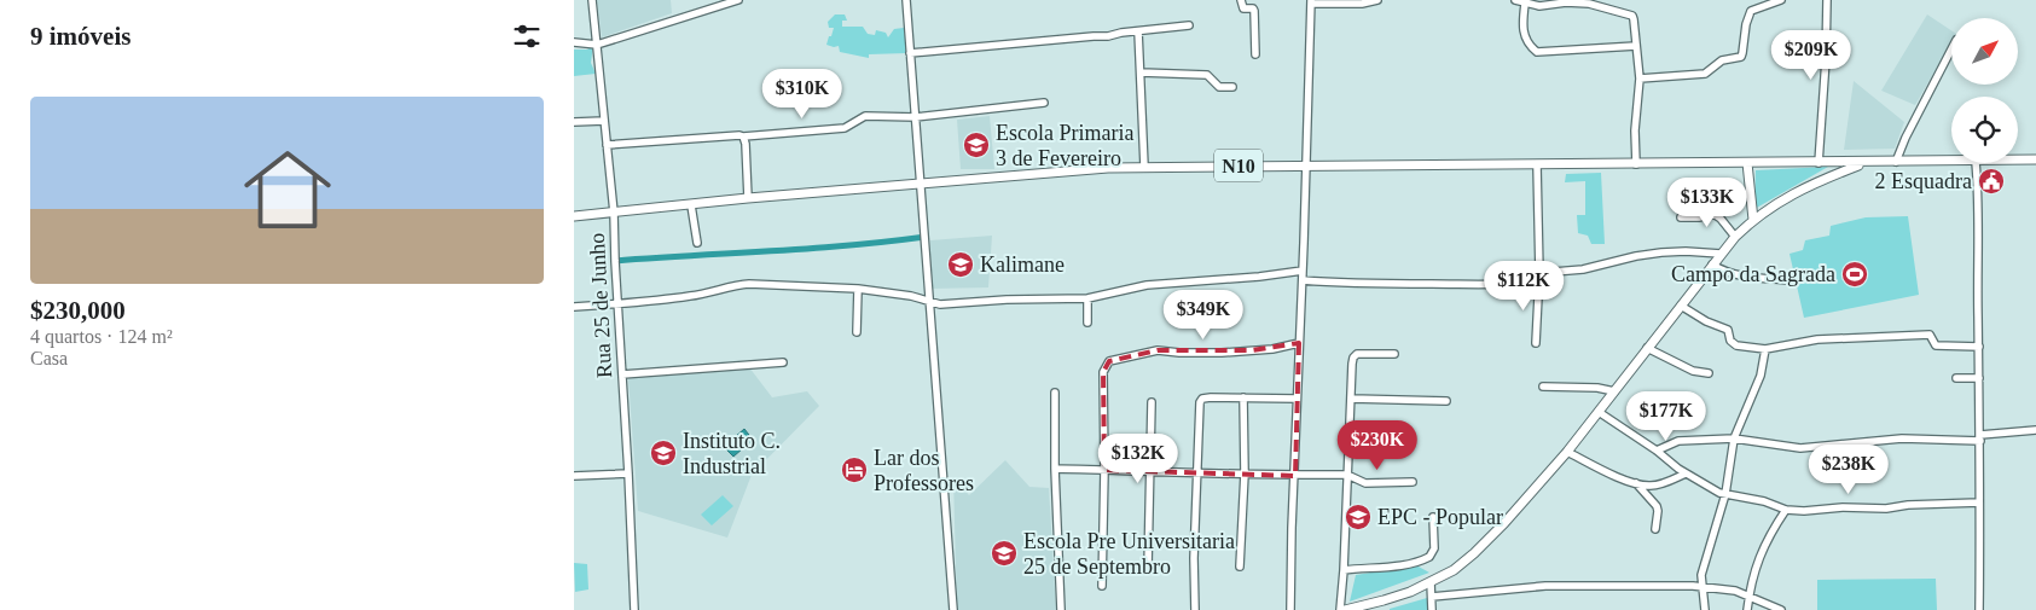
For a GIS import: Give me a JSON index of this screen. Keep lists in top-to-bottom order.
{
  "streets": {
    "main road": ["N10"],
    "street": ["Rua 25 de Junho"]
  },
  "crossings": [
    ["N10", "Rua 25 de Junho"]
  ],
  "places": {
    "school or university": [
      "Escola Primaria 3 de Fevereiro",
      "Kalimane",
      "Instituto C. Industrial",
      "EPC - Popular",
      "Escola Pre Universitaria 25 de Septembro"
    ],
    "public building": ["2 Esquadra"],
    "sports": ["Campo da Sagrada"],
    "hotel": ["Lar dos Professores"]
  },
  "north": "top right",
  "page": {
    "heading": "9 imóveis",
    "price": [
      "$209K",
      "$310K",
      "$133K",
      "$112K",
      "$349K",
      "$177K",
      "$230K",
      "$132K",
      "$238K"
    ],
    "list": [
      {
        "name": "$230,000",
        "note": "4 quartos · 124 m² · Casa"
      }
    ]
  }
}
